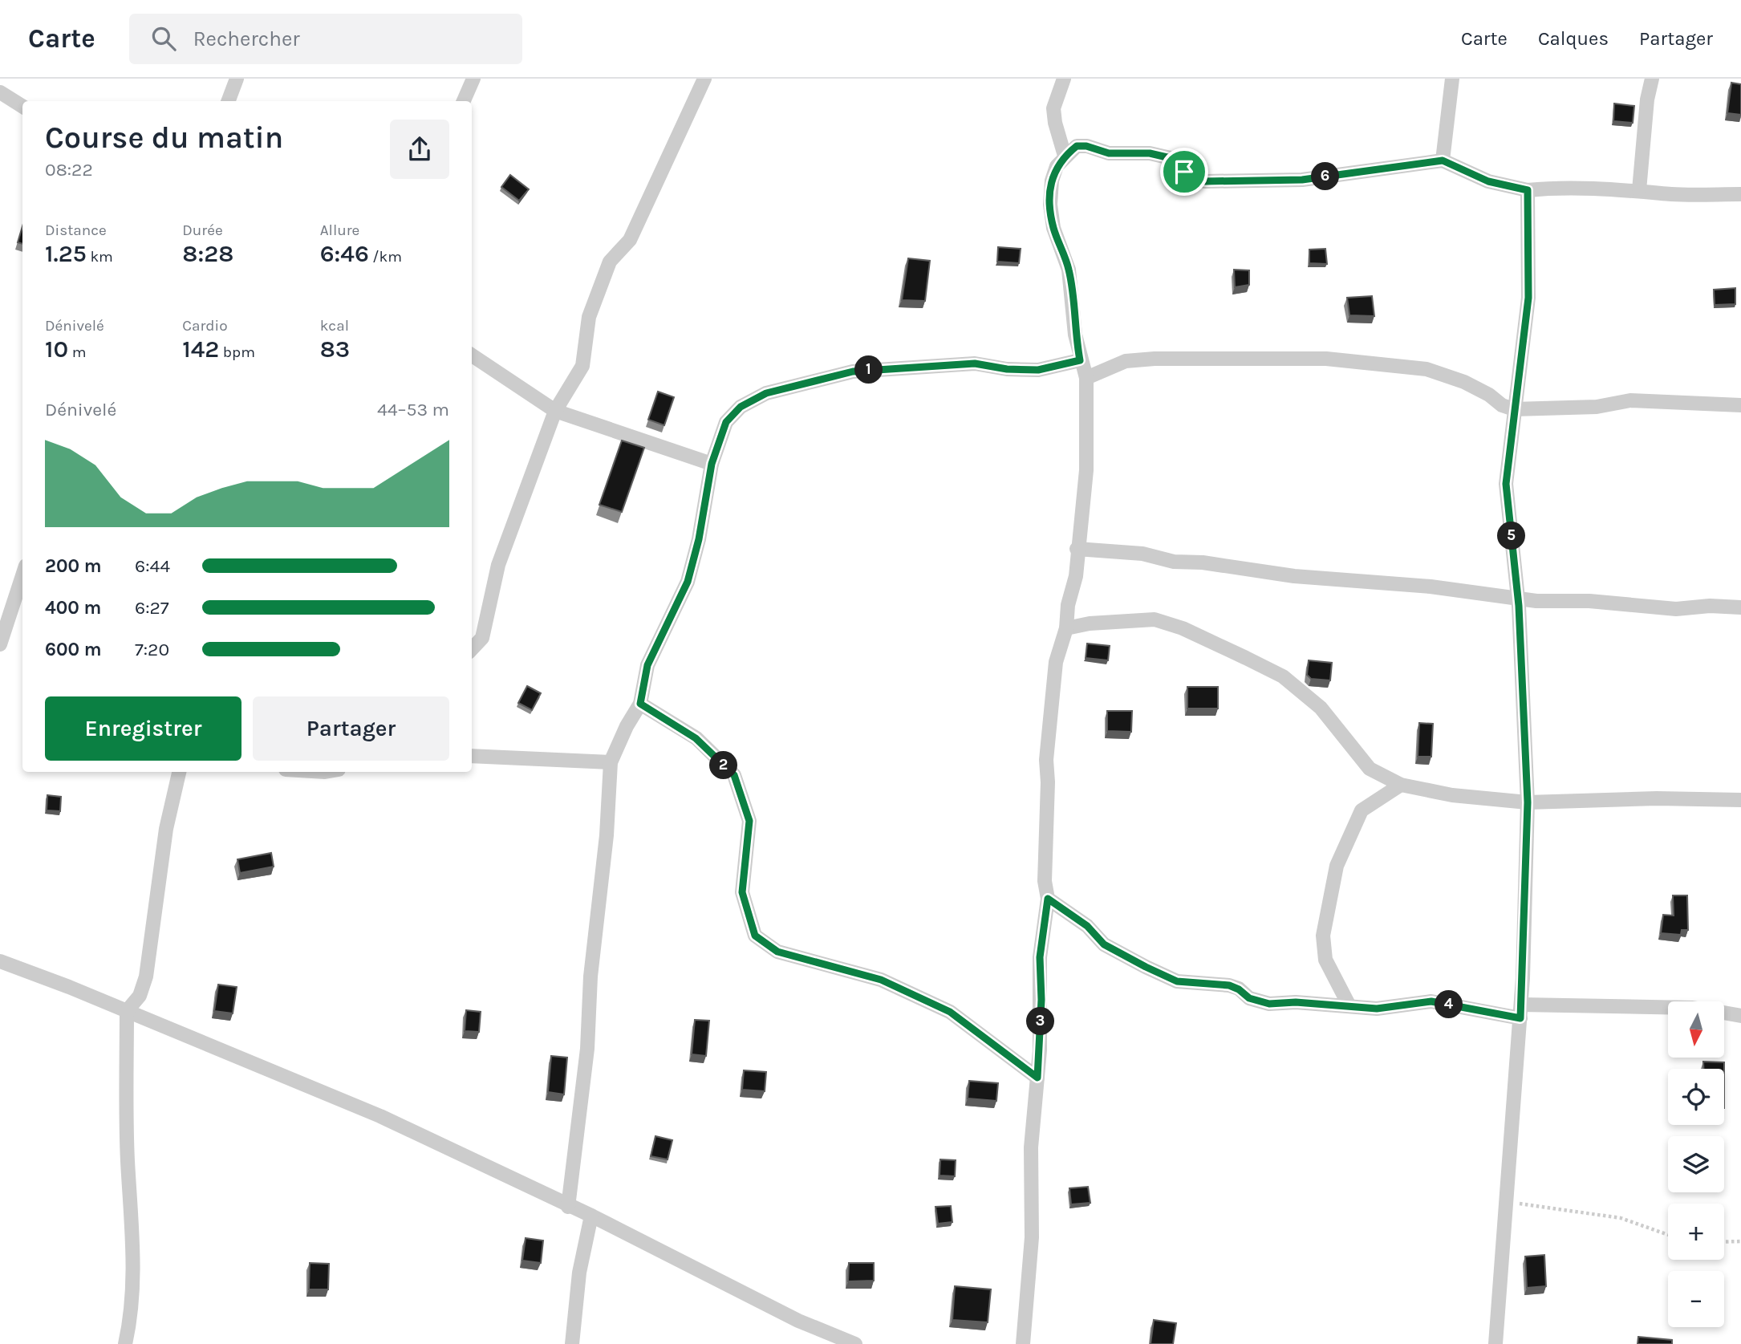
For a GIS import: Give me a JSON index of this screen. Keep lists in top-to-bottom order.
{
  "north": "bottom",
  "page": {
    "header": "Carte",
    "search": "Rechercher",
    "nav": ["Carte", "Calques", "Partager"],
    "heading": ["Course du matin", "08:22"],
    "pins": [
      "6",
      "1",
      "5",
      "2",
      "4",
      "3"
    ],
    "stats": [
      ["Distance", "1.25 km"],
      ["Durée", "8:28"],
      ["Allure", "6:46 /km"],
      ["Dénivelé", "10 m"],
      ["Cardio", "142 bpm"],
      ["kcal", "83"]
    ],
    "chart": ["Dénivelé", "44–53 m"],
    "list": [
      {
        "name": "200 m",
        "note": "6:44"
      },
      {
        "name": "400 m",
        "note": "6:27"
      },
      {
        "name": "600 m",
        "note": "7:20"
      }
    ],
    "buttons": ["Enregistrer", "Partager"],
    "map_buttons": ["+", "−"]
  }
}
